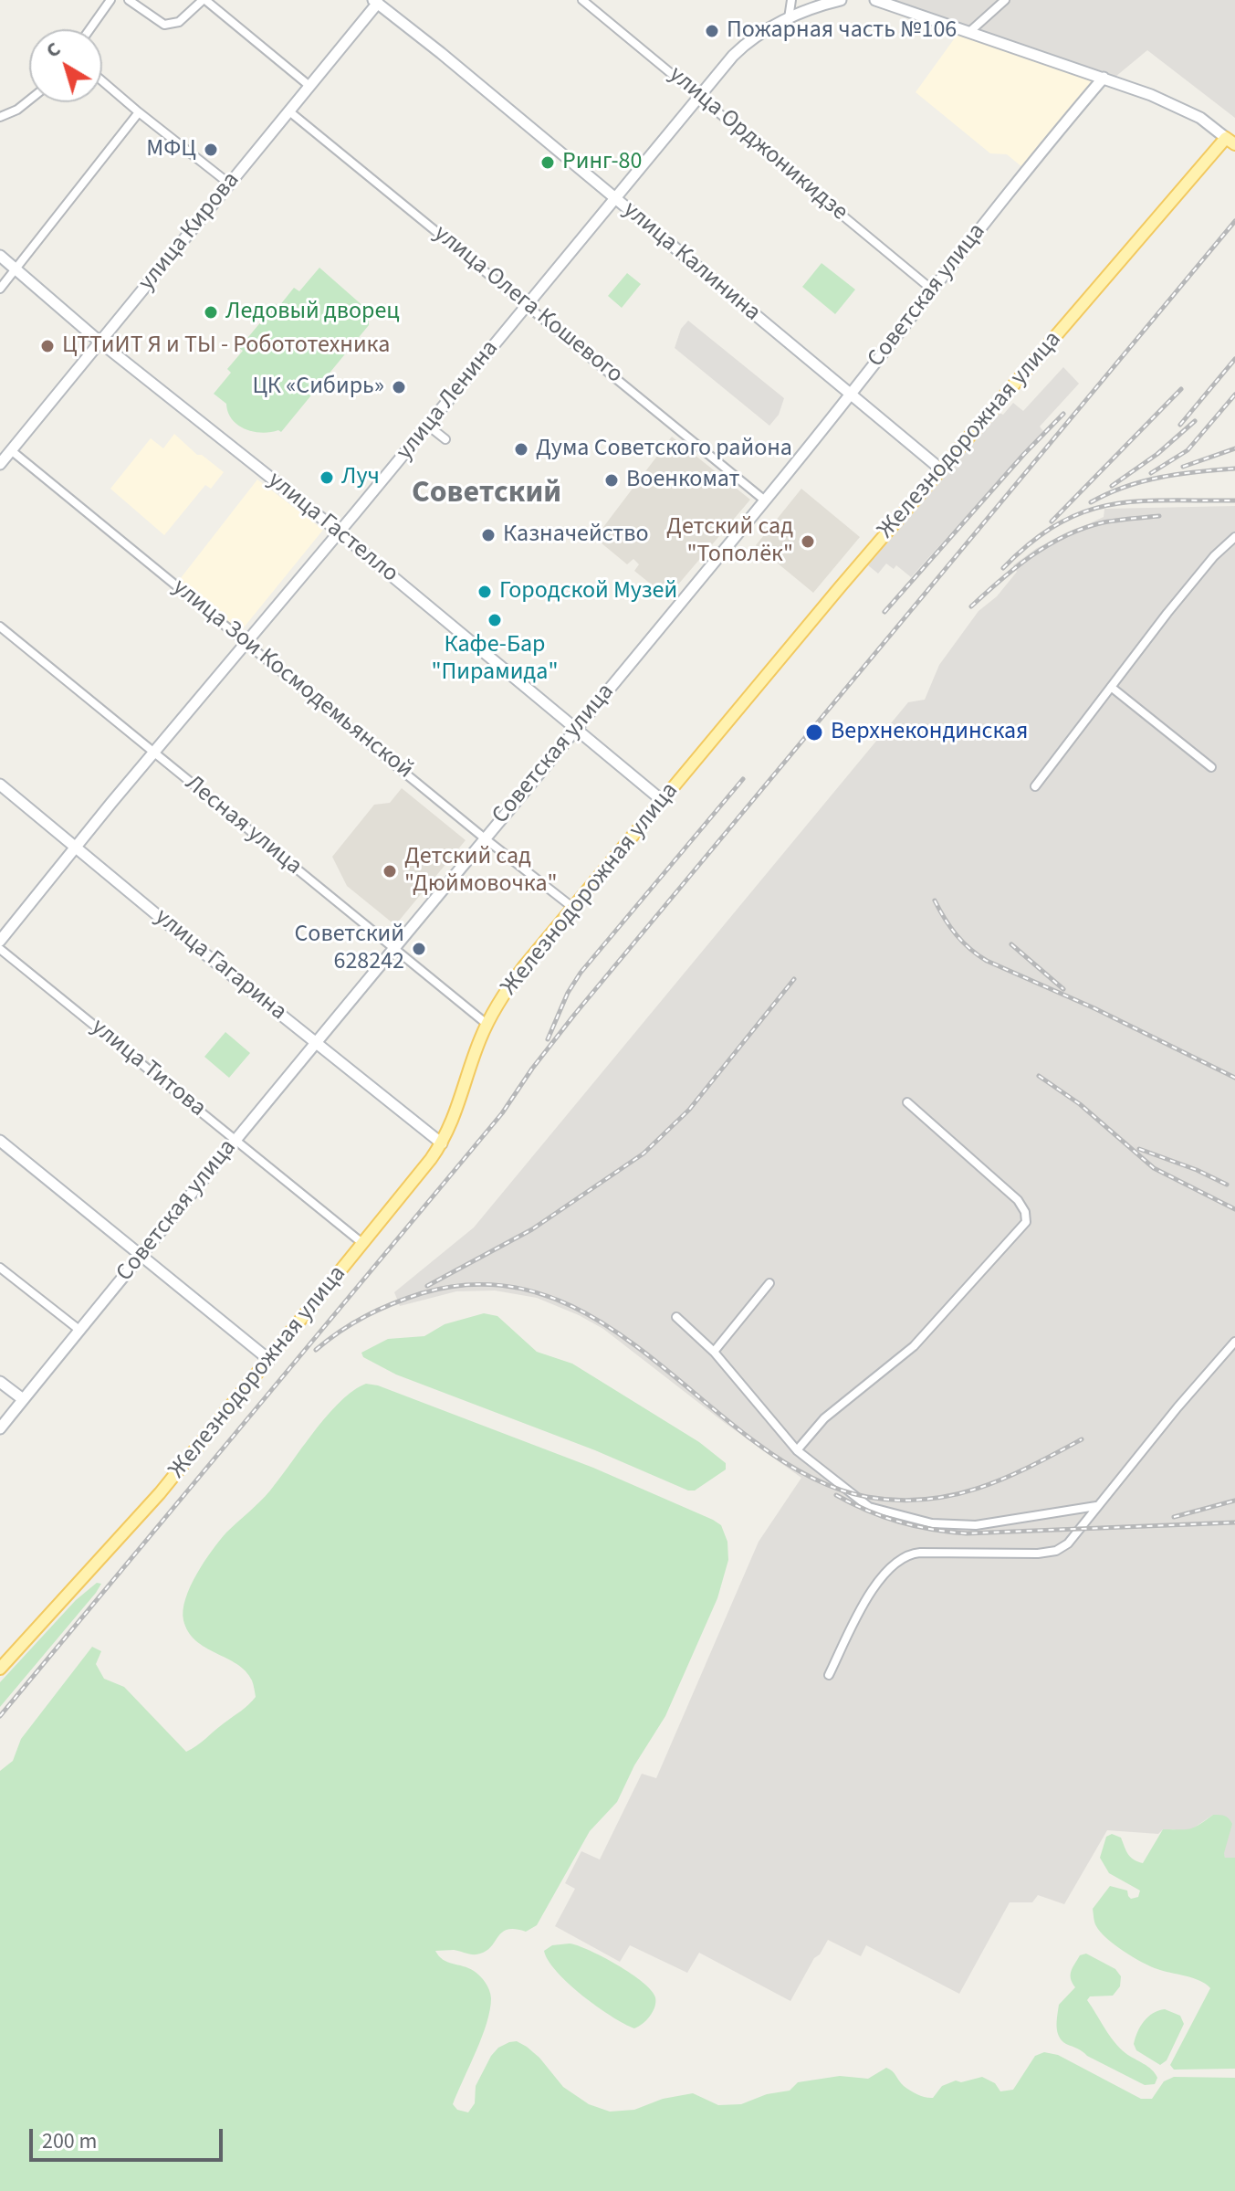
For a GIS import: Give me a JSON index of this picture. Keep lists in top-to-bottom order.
{
  "streets": {
    "main road": ["Железнодорожная улица"],
    "street": [
      "улица Орджоникидзе",
      "улица Кирова",
      "улица Калинина",
      "Советская улица",
      "улица Олега Кошевого",
      "улица Ленина",
      "улица Гастелло",
      "улица Зои Космодемьянской",
      "Лесная улица",
      "улица Гагарина",
      "улица Титова"
    ]
  },
  "crossings": [
    ["улица Орджоникидзе", "Советская улица"],
    ["улица Орджоникидзе", "улица Ленина"],
    ["улица Кирова", "улица Калинина"],
    ["улица Кирова", "улица Олега Кошевого"],
    ["улица Кирова", "улица Гастелло"],
    ["улица Кирова", "улица Зои Космодемьянской"],
    ["улица Калинина", "Советская улица"],
    ["улица Калинина", "улица Ленина"],
    ["улица Калинина", "Железнодорожная улица"],
    ["Советская улица", "улица Олега Кошевого"],
    ["Советская улица", "улица Гастелло"],
    ["Советская улица", "улица Зои Космодемьянской"],
    ["Советская улица", "Лесная улица"],
    ["Советская улица", "улица Гагарина"],
    ["Советская улица", "улица Титова"],
    ["улица Олега Кошевого", "улица Ленина"],
    ["улица Ленина", "улица Гастелло"],
    ["улица Ленина", "улица Зои Космодемьянской"],
    ["улица Ленина", "Лесная улица"],
    ["улица Ленина", "улица Гагарина"],
    ["Железнодорожная улица", "улица Гастелло"],
    ["Железнодорожная улица", "улица Зои Космодемьянской"],
    ["Железнодорожная улица", "Лесная улица"],
    ["Железнодорожная улица", "улица Гагарина"],
    ["Железнодорожная улица", "улица Титова"]
  ],
  "districts": ["Советский"],
  "places": [
    "Пожарная часть №106",
    "МФЦ",
    "Ринг-80",
    "Ледовый дворец",
    "ЦТТиИТ Я и ТЫ - Робототехника",
    "ЦК «Сибирь»",
    "Дума Советского района",
    "Луч",
    "Военкомат",
    "Казначейство",
    "Детский сад \"Тополёк\"",
    "Городской Музей",
    "Кафе-Бар \"Пирамида\"",
    "Верхнекондинская",
    "Детский сад \"Дюймовочка\"",
    "Советский 628242"
  ],
  "scale_bar": "200 m",
  "north": "top left"
}
